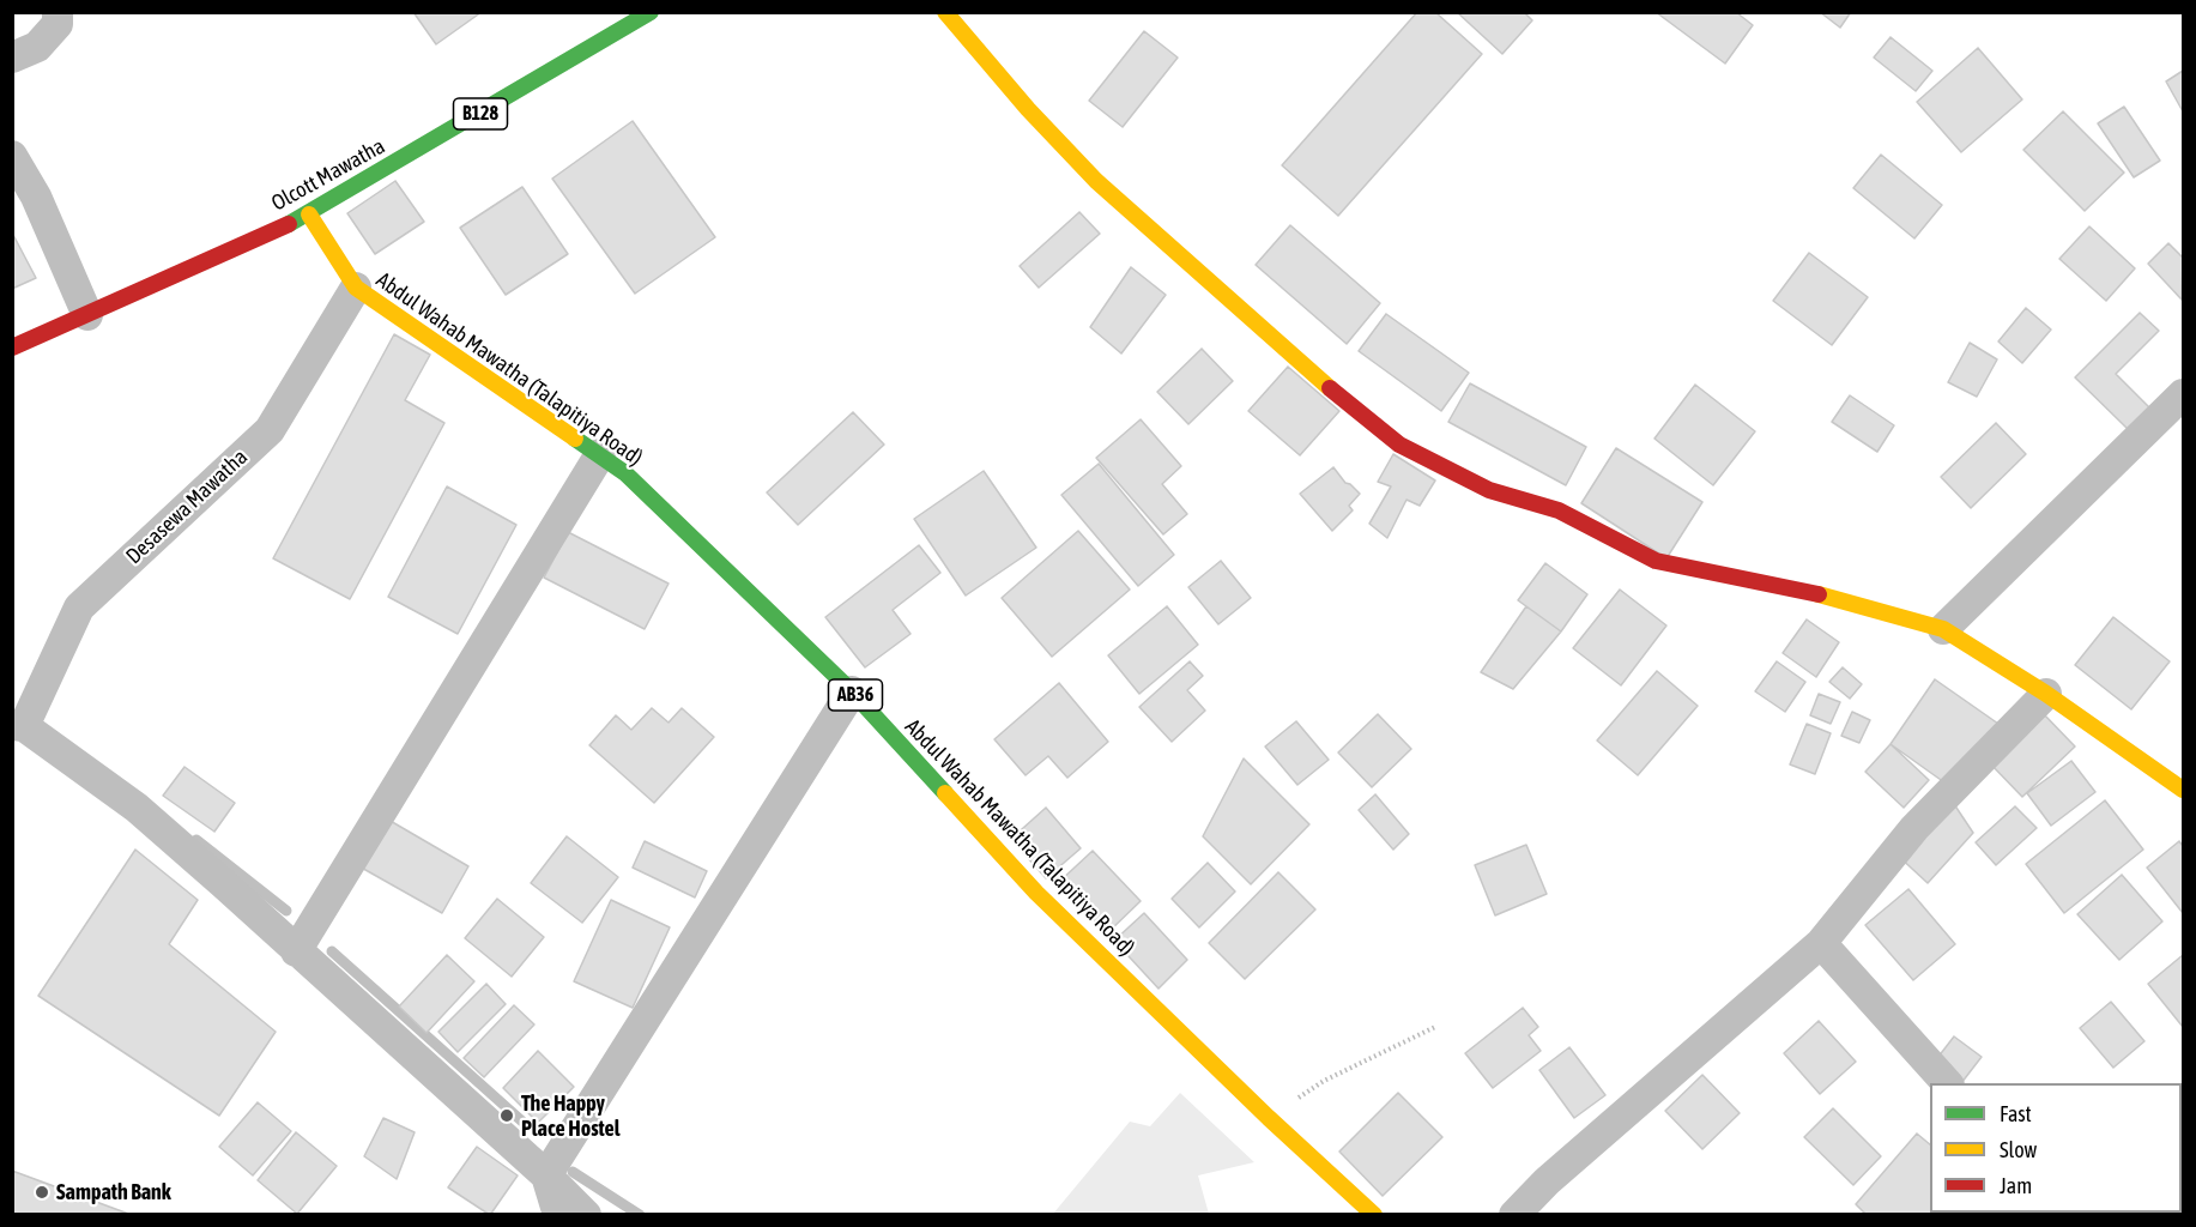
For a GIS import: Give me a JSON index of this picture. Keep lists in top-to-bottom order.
{
  "streets": {
    "main road": [
      "B128",
      "Olcott Mawatha",
      "Abdul Wahab Mawatha (Talapitiya Road)",
      "AB36"
    ],
    "street": ["Desasewa Mawatha"]
  },
  "crossings": [
    ["Olcott Mawatha", "Abdul Wahab Mawatha (Talapitiya Road)"],
    ["Abdul Wahab Mawatha (Talapitiya Road)", "Desasewa Mawatha"]
  ],
  "places": ["The Happy Place Hostel", "Sampath Bank"],
  "legend": ["Fast", "Slow", "Jam"]
}
